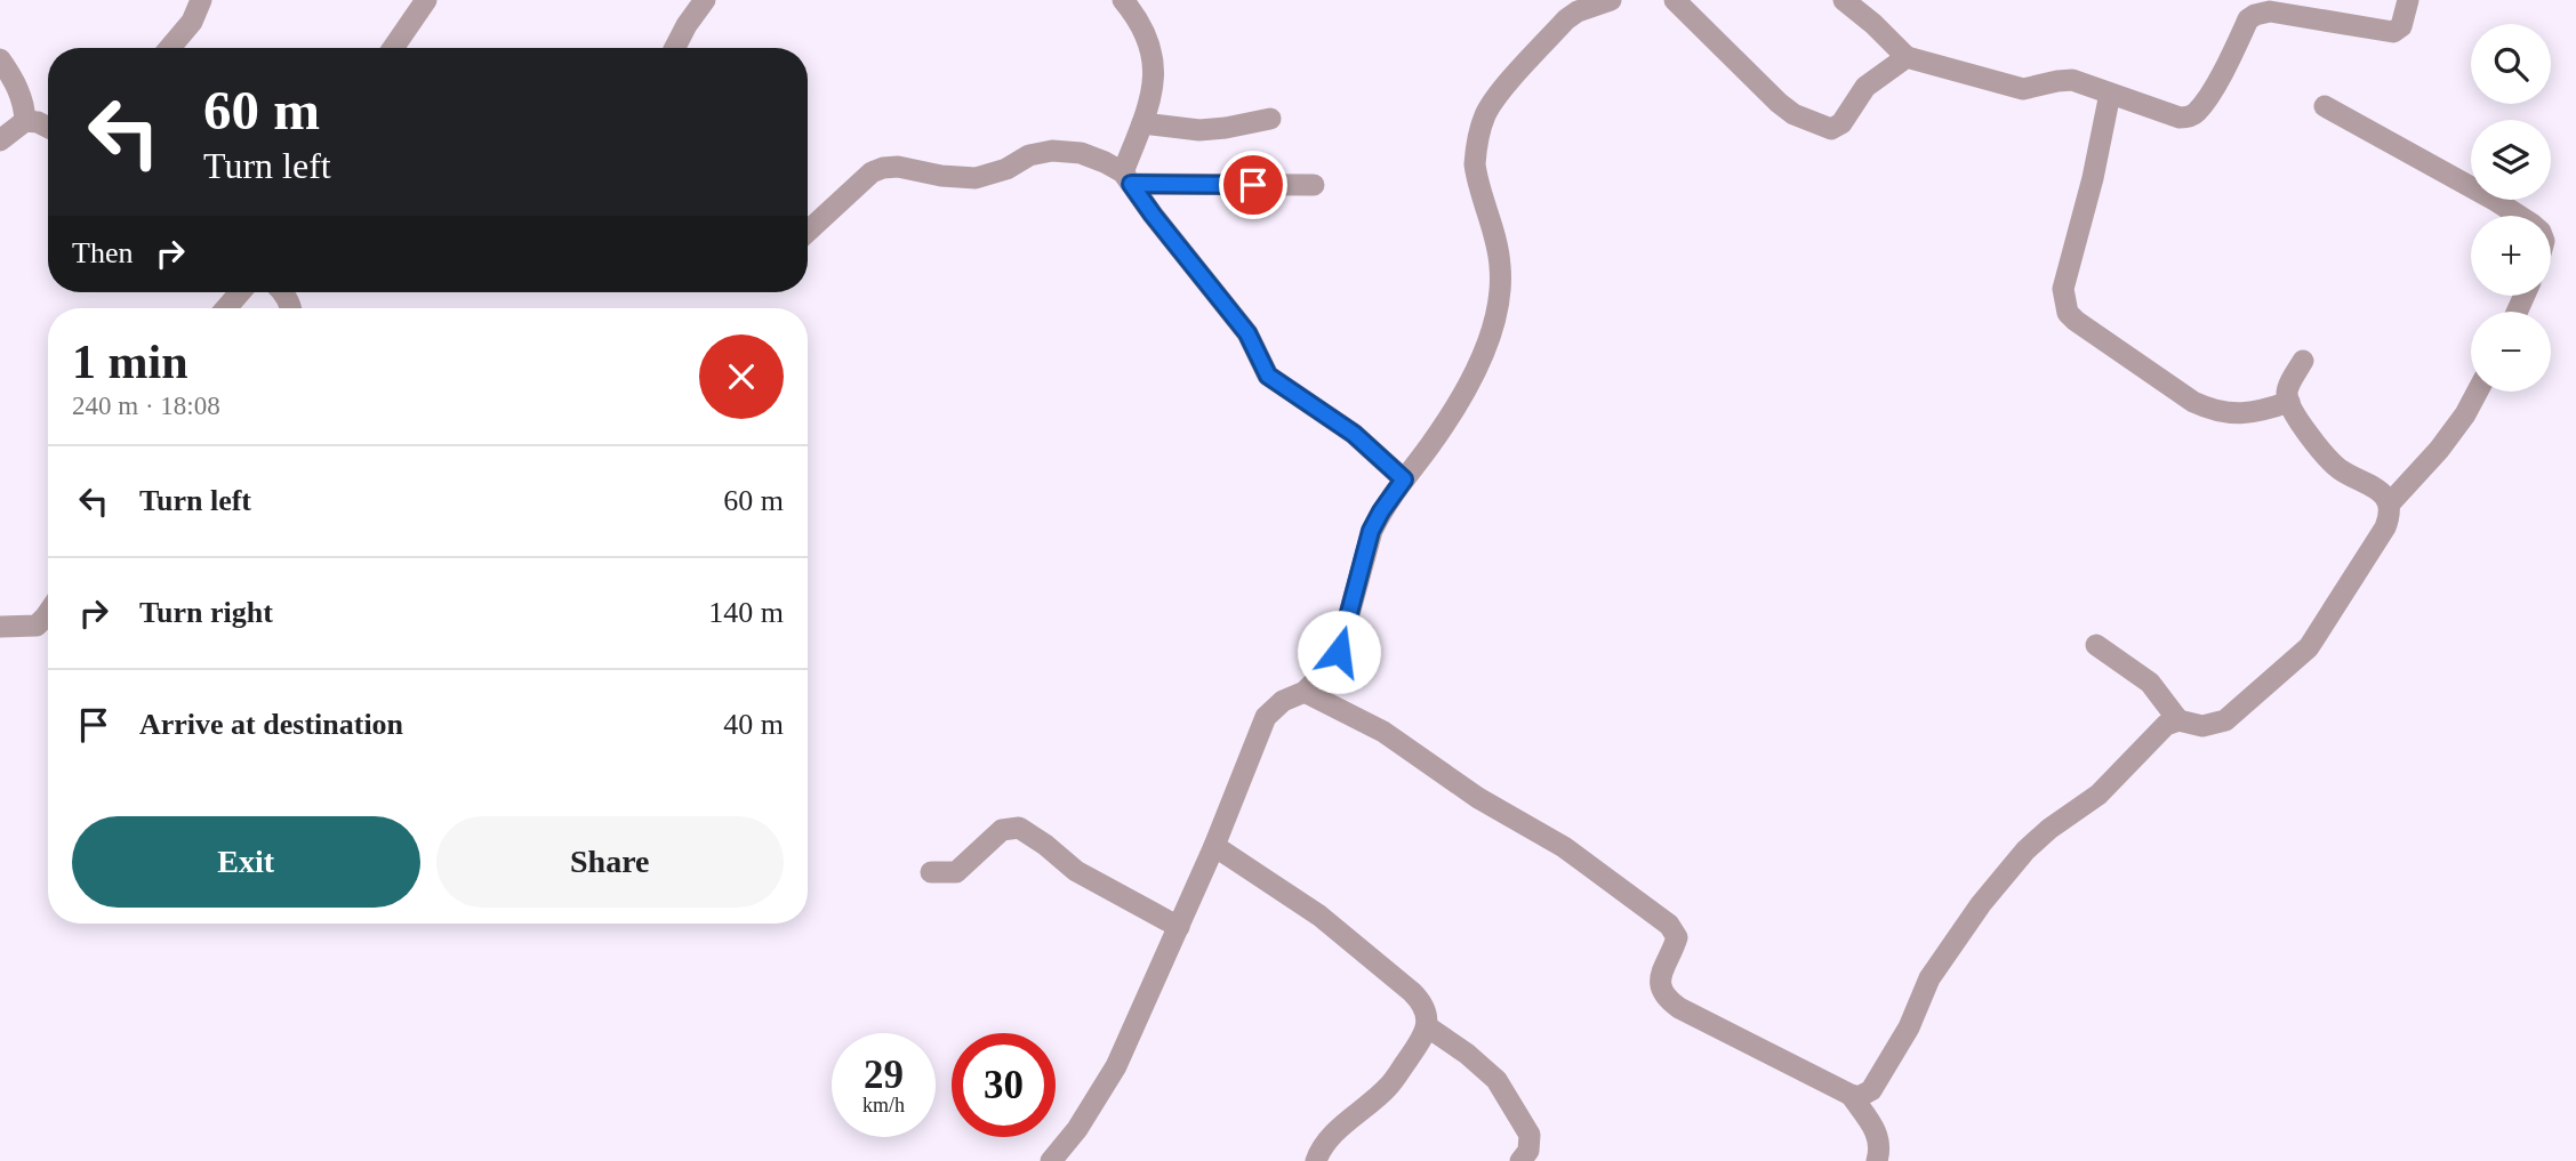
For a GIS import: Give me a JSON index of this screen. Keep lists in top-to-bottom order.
{
  "page": {
    "map_buttons": ["+", "−"],
    "turn": ["60 m", "Turn left"],
    "then": "Then",
    "heading": ["1 min", "240 m · 18:08"],
    "list": [
      {
        "name": "Turn left",
        "value": "60 m"
      },
      {
        "name": "Turn right",
        "value": "140 m"
      },
      {
        "name": "Arrive at destination",
        "value": "40 m"
      }
    ],
    "buttons": ["Exit", "Share"],
    "speed": "29 km/h",
    "limit": "30"
  }
}
